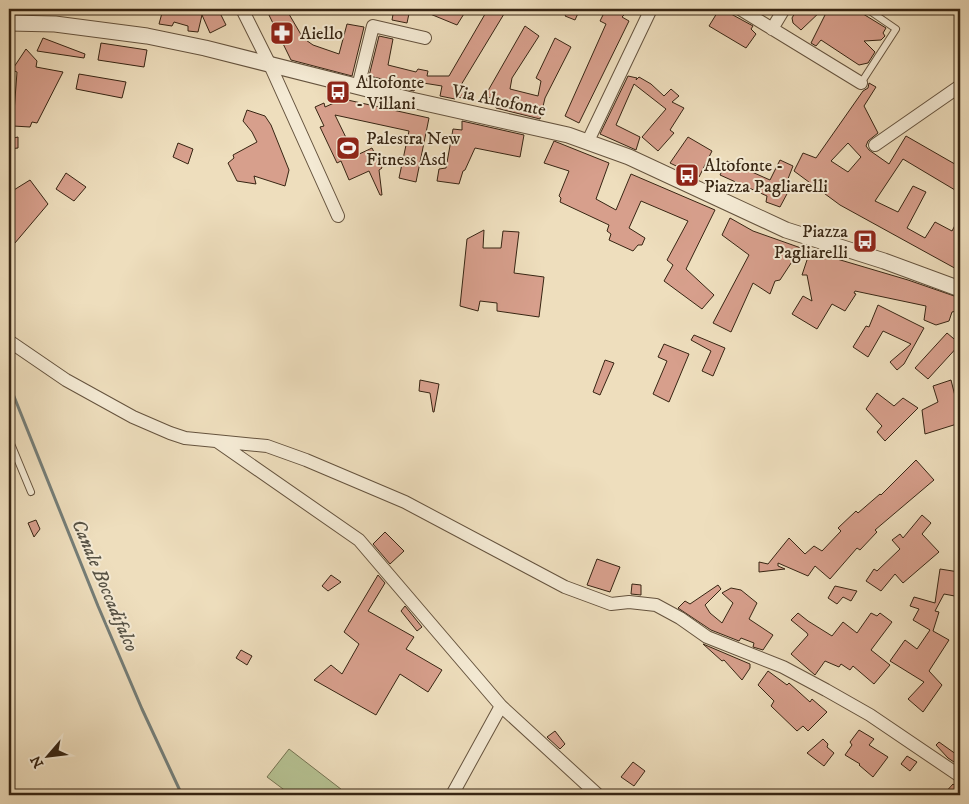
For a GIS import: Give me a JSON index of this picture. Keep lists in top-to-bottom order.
{
  "streets": {
    "street": ["Via Altofonte"]
  },
  "water": ["Canale Boccadifalco"],
  "places": {
    "pharmacy": ["Aiello"],
    "bus stop": ["Altofonte - Villani", "Altofonte - Piazza Pagliarelli", "Piazza Pagliarelli"],
    "sports": ["Palestra New Fitness Asd"]
  },
  "north": "bottom left"
}
